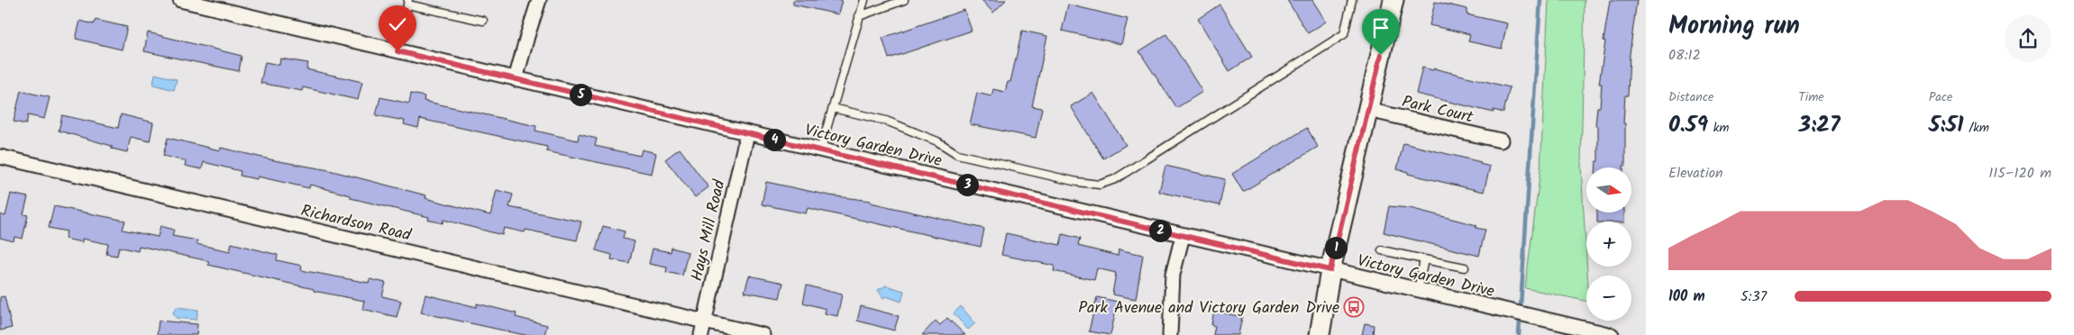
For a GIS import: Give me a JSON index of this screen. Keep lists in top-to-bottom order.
{
  "streets": {
    "street": [
      "Park Court",
      "Victory Garden Drive",
      "Richardson Road",
      "Hays Mill Road"
    ]
  },
  "crossings": [
    ["Victory Garden Drive", "Hays Mill Road"],
    ["Richardson Road", "Hays Mill Road"]
  ],
  "places": {
    "bus stop": ["Park Avenue and Victory Garden Drive"]
  },
  "north": "right",
  "page": {
    "heading": ["Morning run", "08:12"],
    "stats": [
      ["Distance", "0.59 km"],
      ["Time", "3:27"],
      ["Pace", "5:51 /km"]
    ],
    "pins": [
      "5",
      "4",
      "3",
      "2",
      "1"
    ],
    "chart": ["Elevation", "115–120 m"],
    "map_buttons": ["+", "−"],
    "list": [
      {
        "name": "100 m",
        "note": "5:37"
      }
    ]
  }
}
